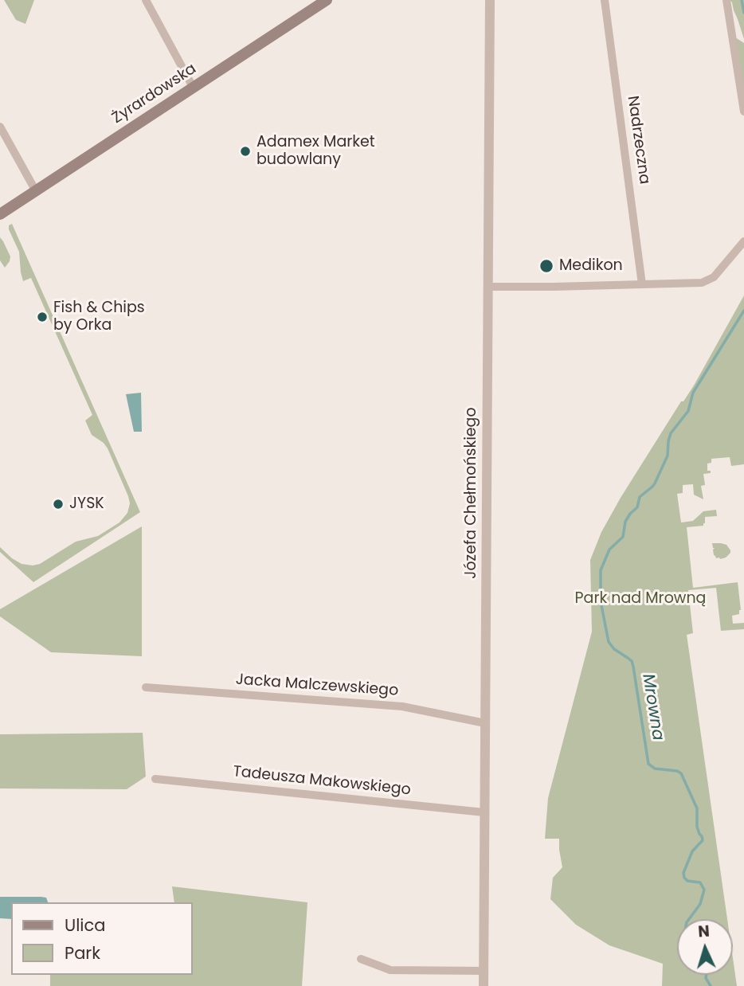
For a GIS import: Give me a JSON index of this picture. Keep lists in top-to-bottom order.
{
  "streets": {
    "main road": ["Żyrardowska"],
    "street": [
      "Nadrzeczna",
      "Józefa Chełmońskiego",
      "Jacka Malczewskiego",
      "Tadeusza Makowskiego"
    ]
  },
  "crossings": [
    ["Józefa Chełmońskiego", "Jacka Malczewskiego"],
    ["Józefa Chełmońskiego", "Tadeusza Makowskiego"]
  ],
  "water": ["Mrowna"],
  "parks": ["Park nad Mrowną"],
  "places": [
    "Adamex Market budowlany",
    "Medikon",
    "Fish & Chips by Orka",
    "JYSK"
  ],
  "legend": ["Ulica", "Park"],
  "north": "top"
}
